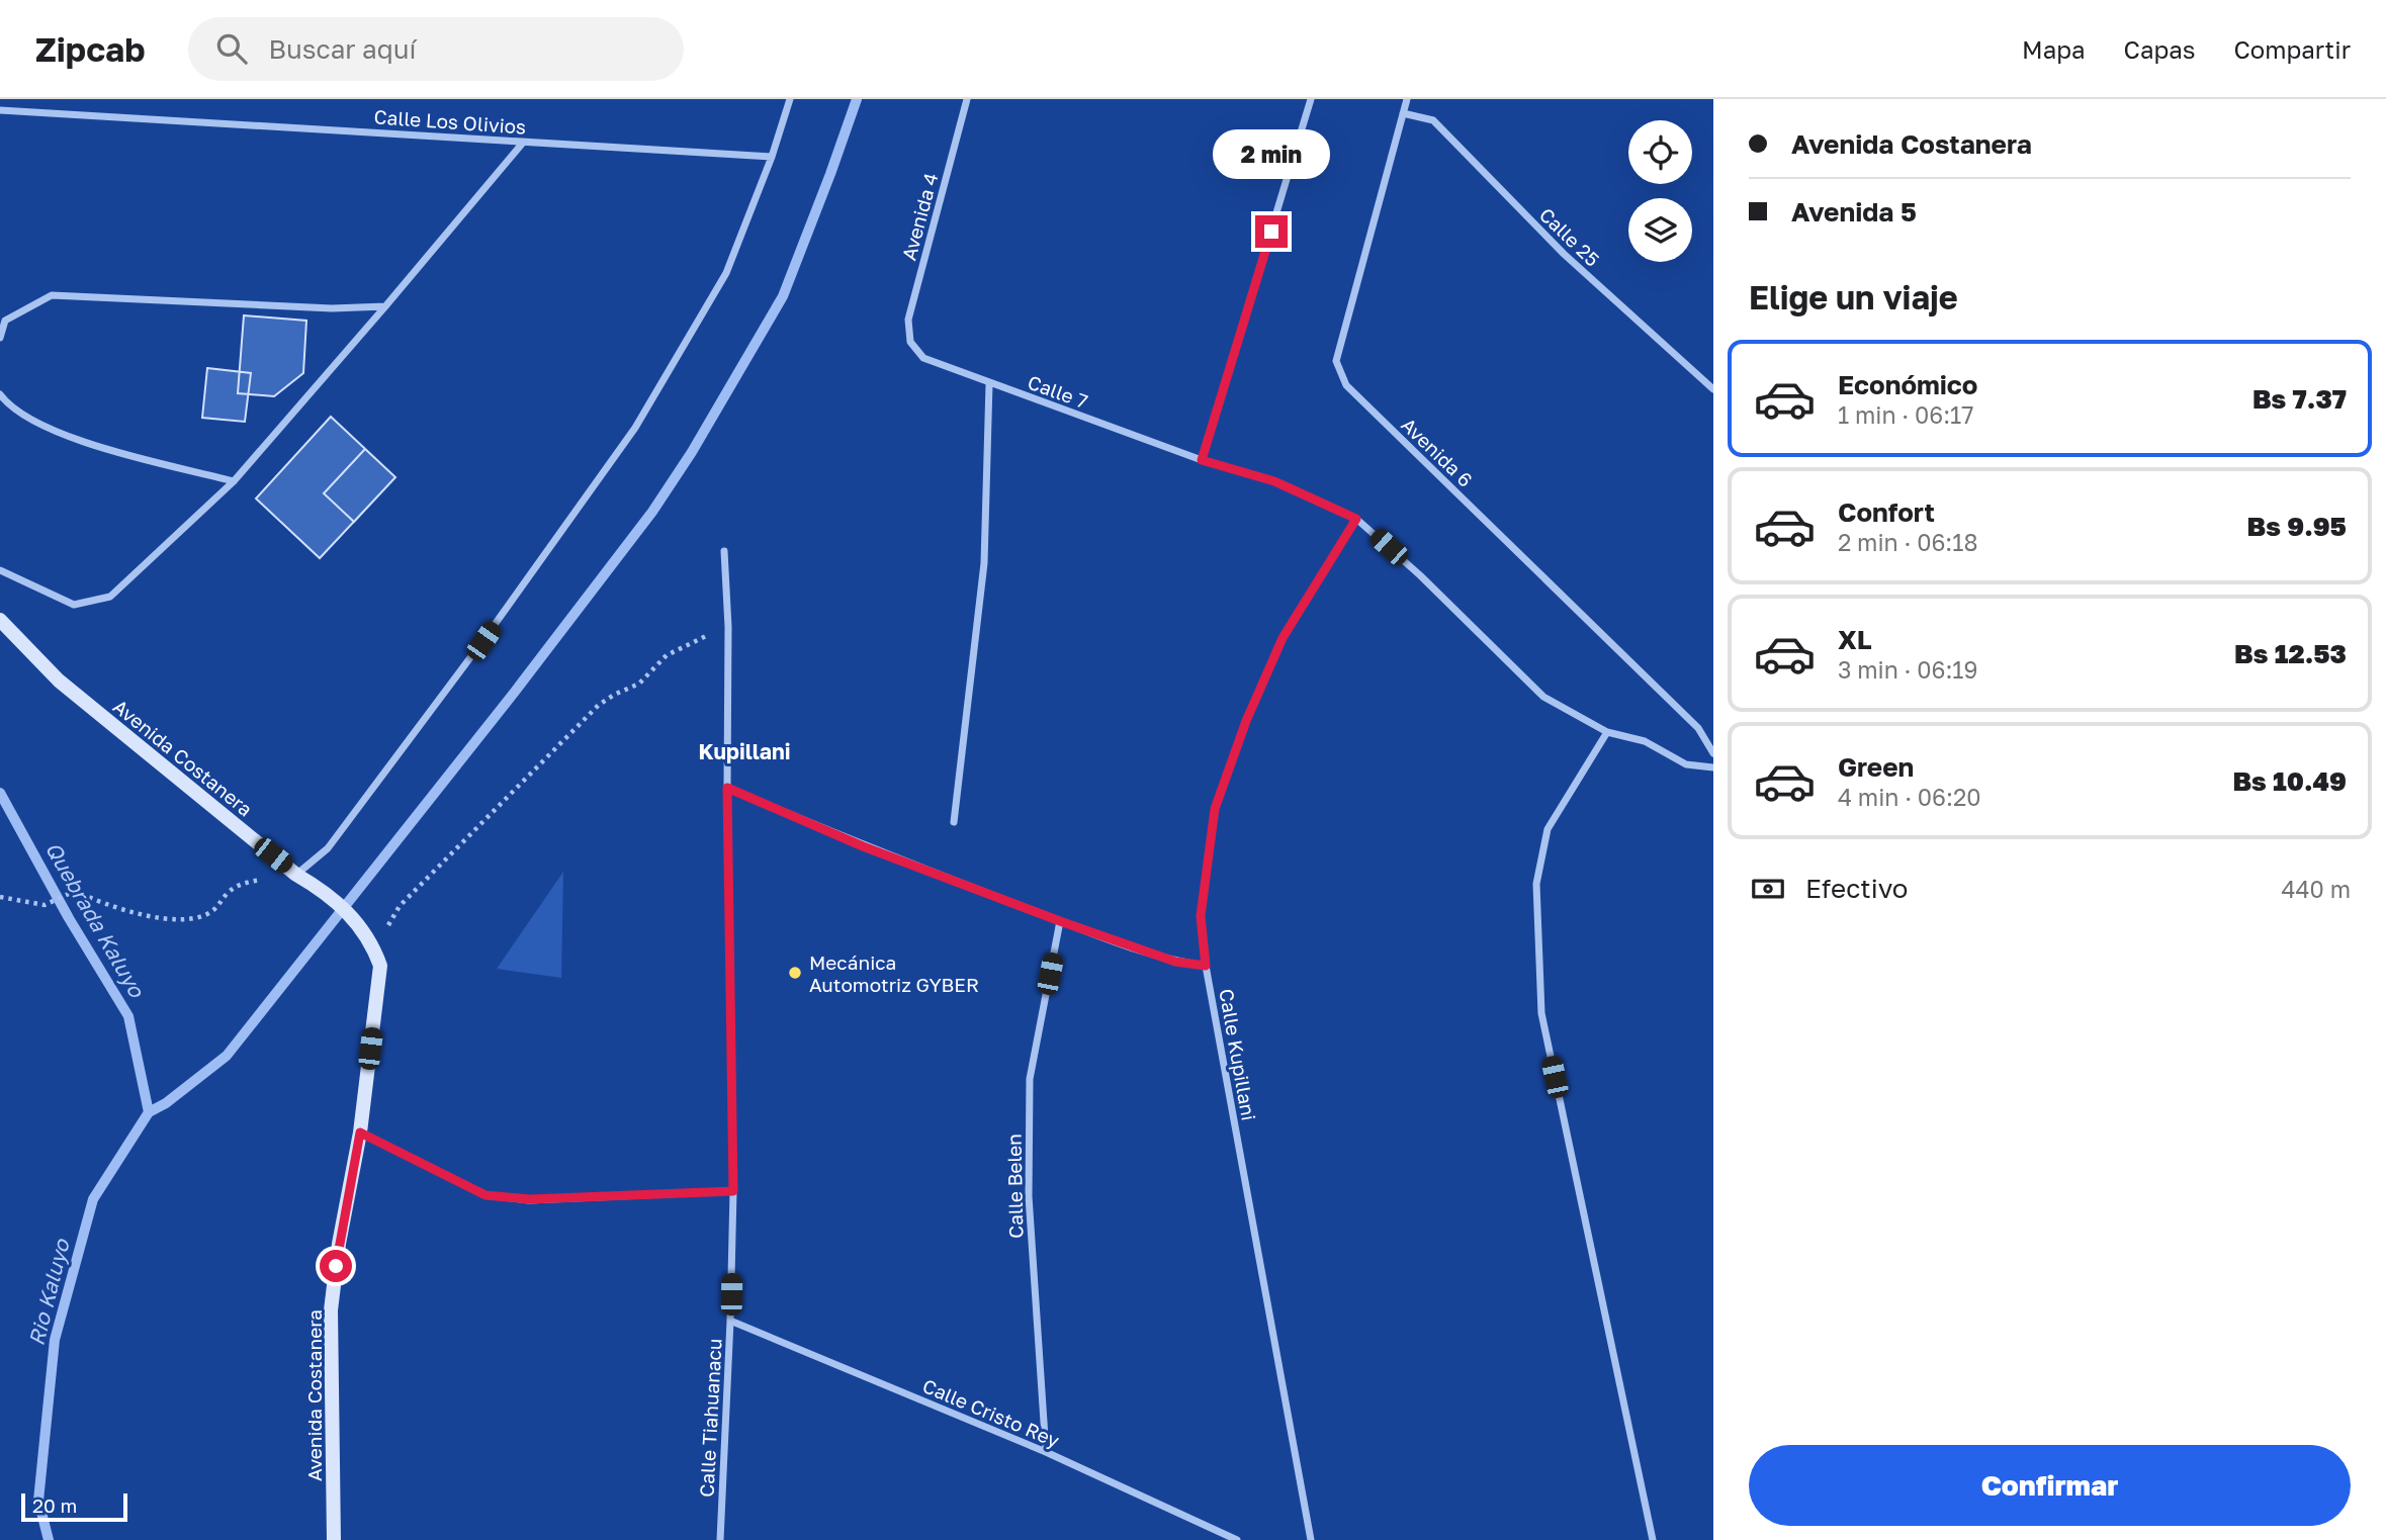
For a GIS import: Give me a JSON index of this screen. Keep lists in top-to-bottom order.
{
  "streets": {
    "main road": ["Avenida Costanera"],
    "street": [
      "Calle Los Olivios",
      "Avenida 4",
      "Calle 25",
      "Calle 7",
      "Avenida 6",
      "Calle Kupillani",
      "Calle Belen",
      "Calle Cristo Rey",
      "Calle Tiahuanacu"
    ]
  },
  "crossings": [
    ["Avenida 4", "Calle 7"],
    ["Calle 25", "Avenida 6"],
    ["Calle 7", "Calle Kupillani"],
    ["Calle Belen", "Calle Cristo Rey"],
    ["Calle Cristo Rey", "Calle Tiahuanacu"]
  ],
  "districts": ["Kupillani"],
  "water": ["Quebrada Kaluyo", "Rio Kaluyo"],
  "places": ["Mecánica Automotriz GYBER"],
  "scale_bar": "20 m",
  "page": {
    "header": "Zipcab",
    "search": "Buscar aquí",
    "nav": ["Mapa", "Capas", "Compartir"],
    "banner": ["Avenida Costanera", "Avenida 5"],
    "bubble": "2 min",
    "heading": "Elige un viaje",
    "list": [
      {
        "name": "Económico",
        "note": "1 min · 06:17",
        "value": "Bs 7.37"
      },
      {
        "name": "Confort",
        "note": "2 min · 06:18",
        "value": "Bs 9.95"
      },
      {
        "name": "XL",
        "note": "3 min · 06:19",
        "value": "Bs 12.53"
      },
      {
        "name": "Green",
        "note": "4 min · 06:20",
        "value": "Bs 10.49"
      }
    ],
    "pay": ["Efectivo", "440 m"],
    "buttons": "Confirmar",
    "scale": "20 m"
  }
}
